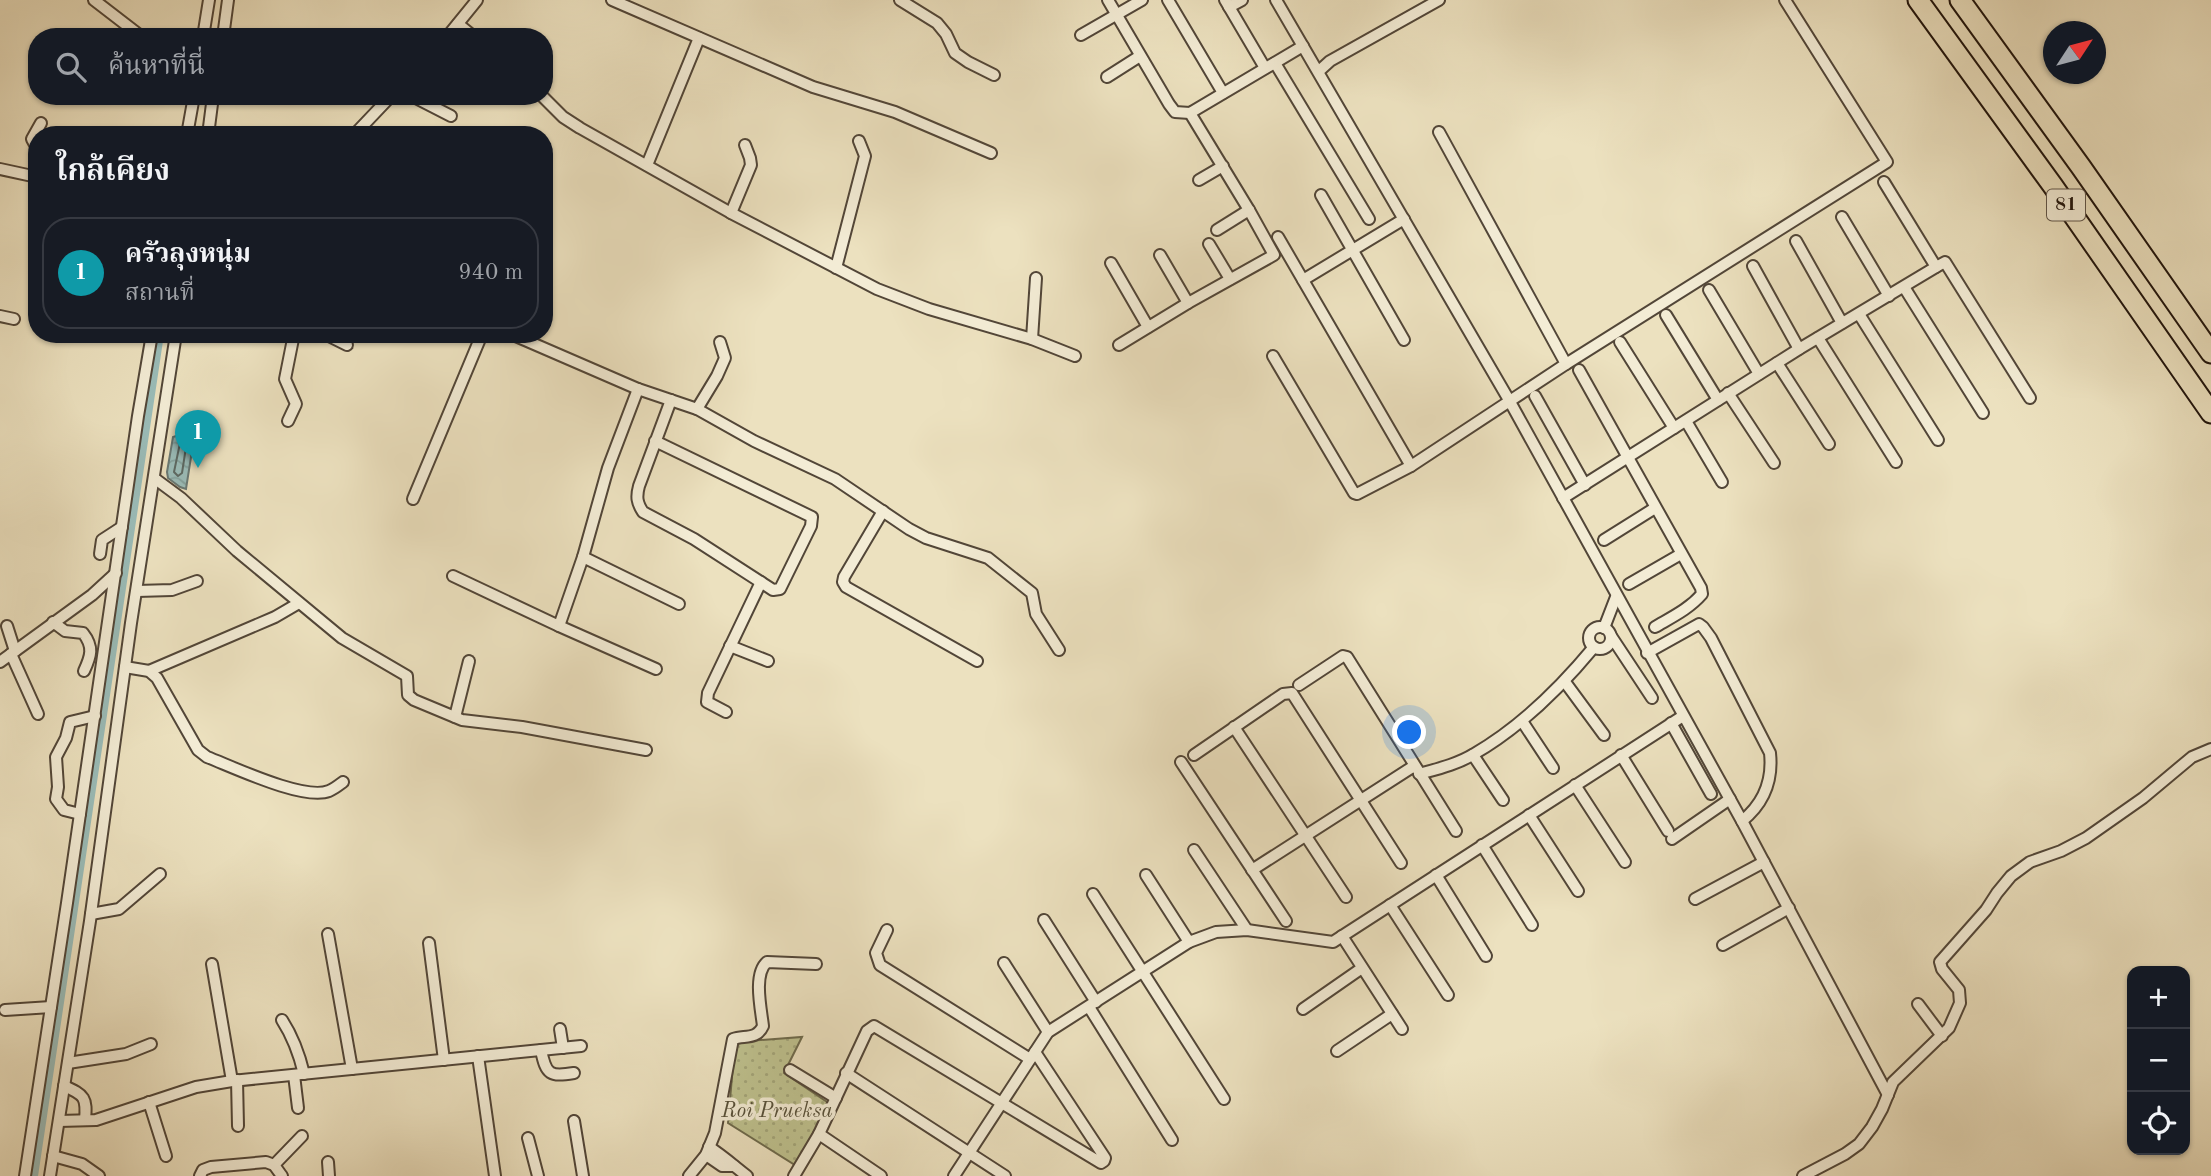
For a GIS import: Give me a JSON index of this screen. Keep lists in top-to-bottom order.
{
  "streets": {
    "highway": ["81"]
  },
  "parks": ["Roi Prueksa"],
  "north": "top right",
  "page": {
    "search": "ค้นหาที่นี่",
    "heading": "ใกล้เคียง",
    "list": [
      {
        "mark": "1",
        "name": "ครัวลุงหนุ่ม",
        "note": "สถานที่",
        "value": "940 m"
      }
    ],
    "pins": "1",
    "map_buttons": ["+", "−"]
  }
}
